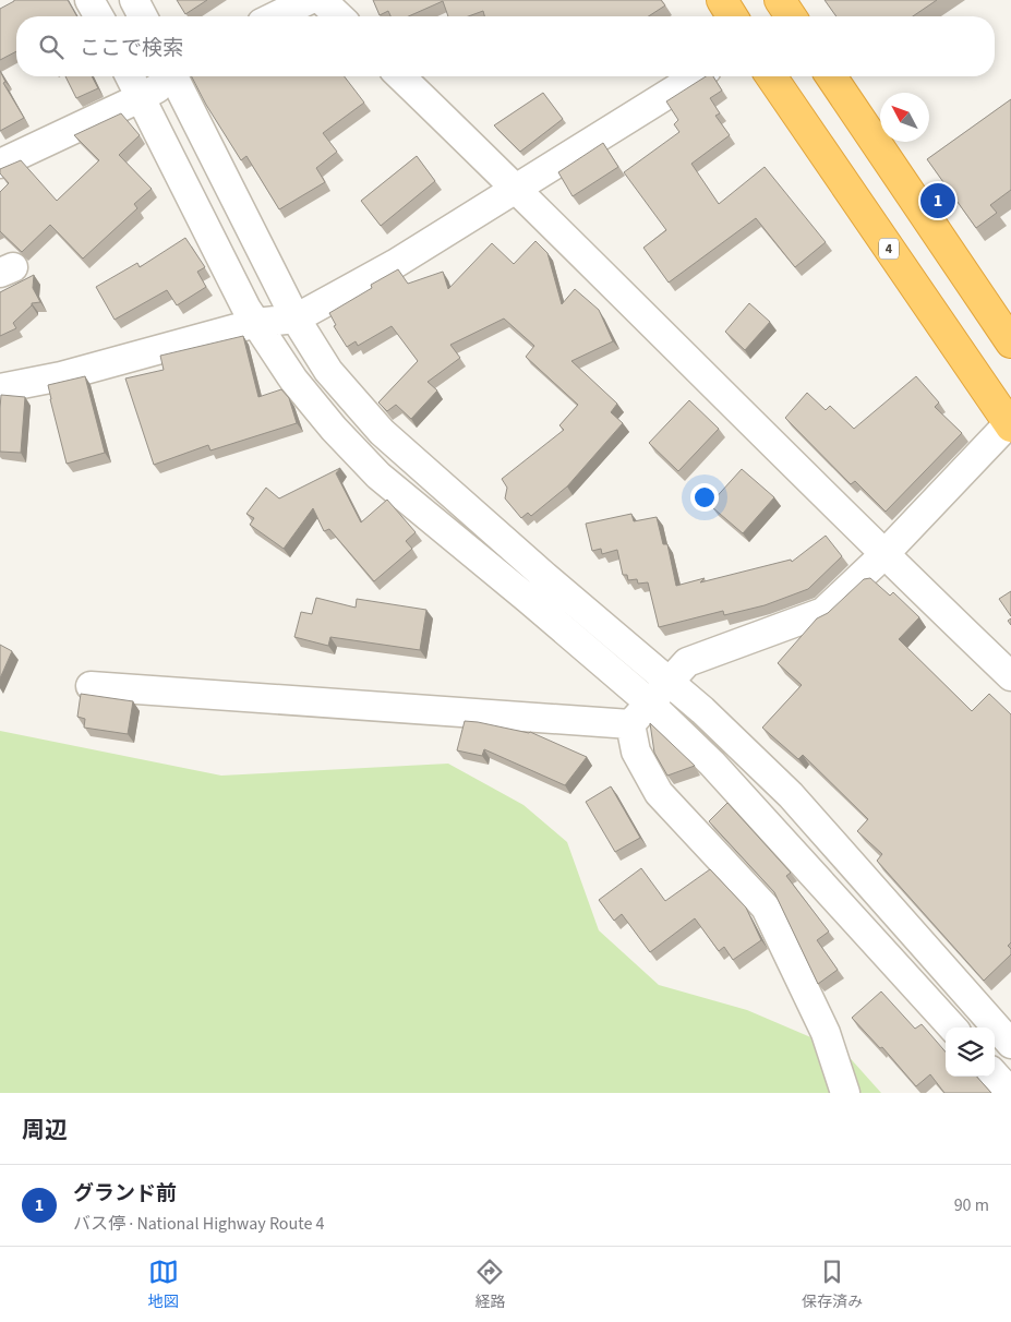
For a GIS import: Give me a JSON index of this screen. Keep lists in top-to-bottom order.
{
  "streets": {
    "highway": ["4"]
  },
  "north": "top left",
  "page": {
    "search": "ここで検索",
    "pins": "1",
    "heading": "周辺",
    "list": [
      {
        "mark": "1",
        "name": "グランド前",
        "note": "バス停 · National Highway Route 4",
        "value": "90 m"
      }
    ],
    "nav": ["地図", "経路", "保存済み"]
  }
}
